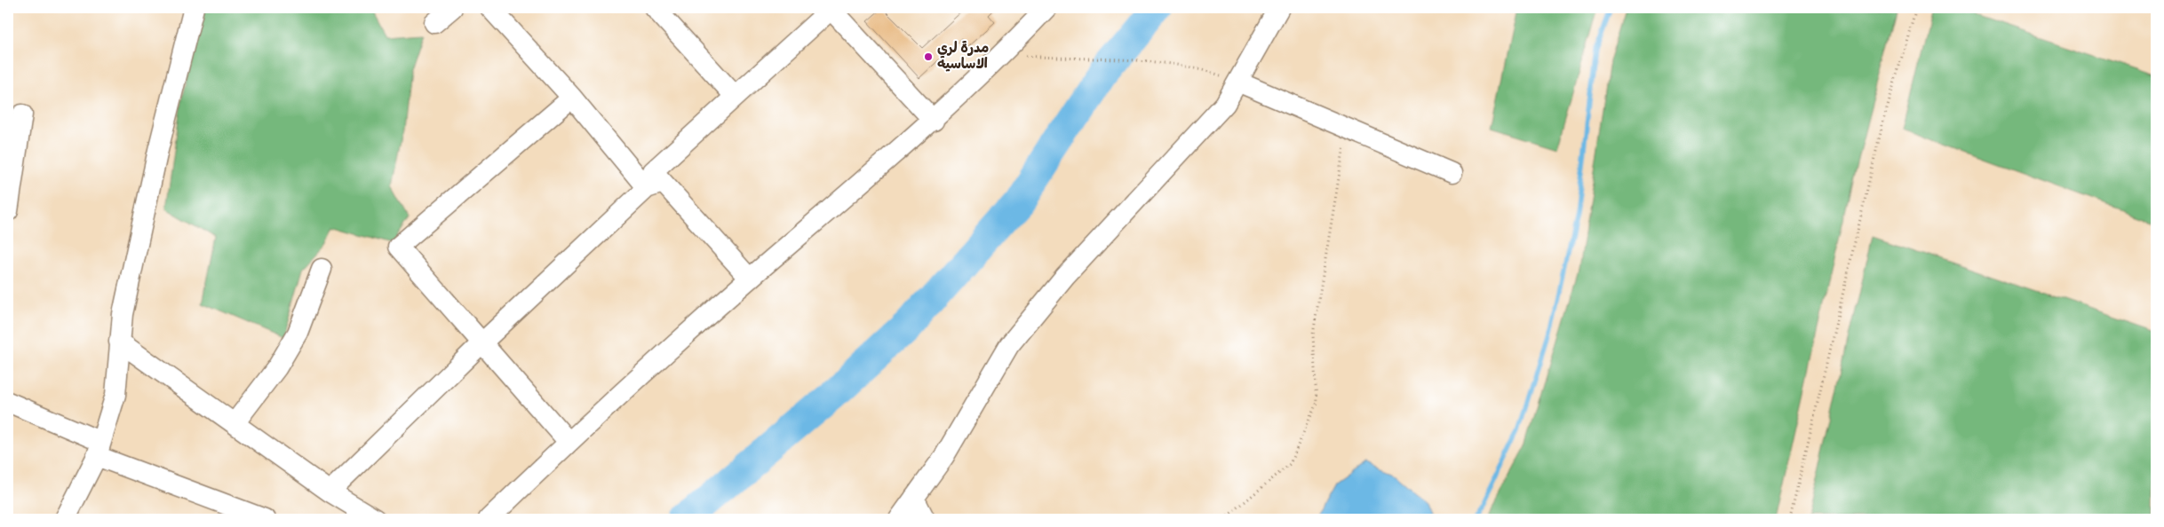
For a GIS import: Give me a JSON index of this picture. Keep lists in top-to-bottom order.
{
  "places": ["مدرة لري الاساسیه"]
}
